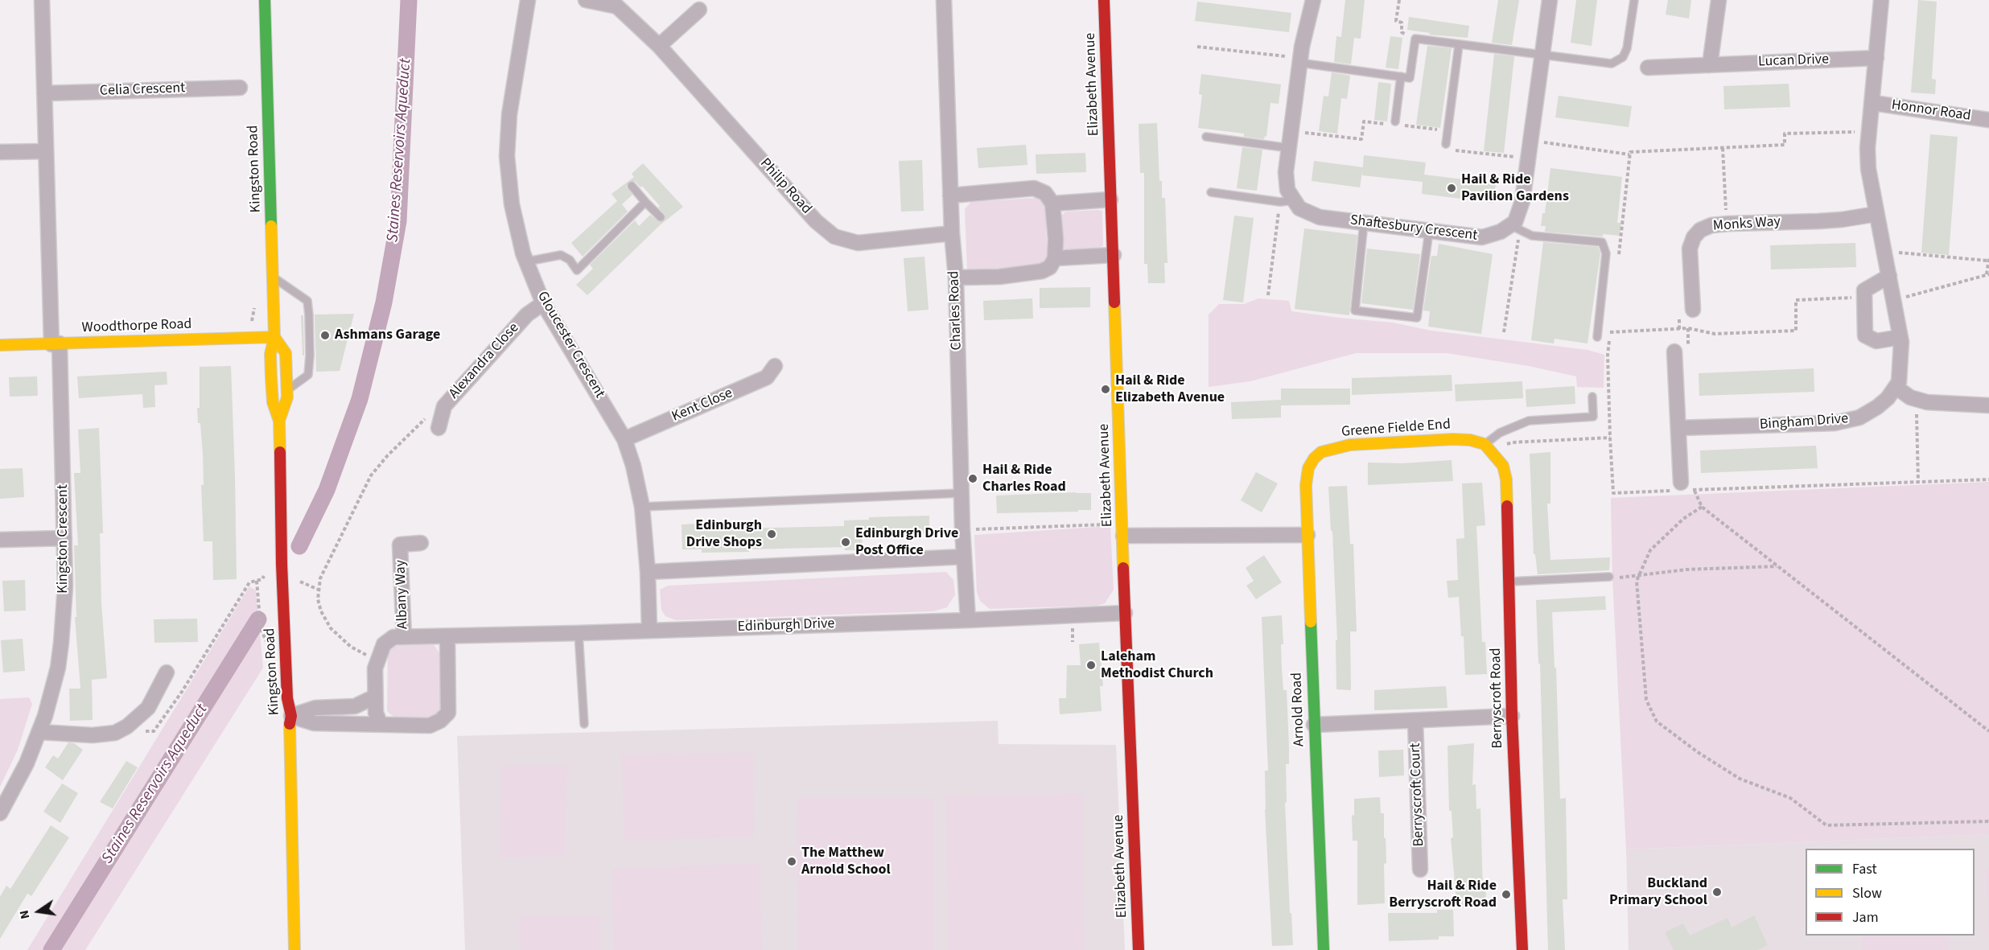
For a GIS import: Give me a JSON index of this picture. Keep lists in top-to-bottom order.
{
  "streets": {
    "street": [
      "Lucan Drive",
      "Elizabeth Avenue",
      "Celia Crescent",
      "Honnor Road",
      "Kingston Road",
      "Philip Road",
      "Monks Way",
      "Shaftesbury Crescent",
      "Charles Road",
      "Woodthorpe Road",
      "Gloucester Crescent",
      "Alexandra Close",
      "Kent Close",
      "Bingham Drive",
      "Greene Fielde End",
      "Kingston Crescent",
      "Albany Way",
      "Edinburgh Drive",
      "Berryscroft Road",
      "Arnold Road",
      "Berryscroft Court"
    ]
  },
  "crossings": [
    ["Lucan Drive", "Bingham Drive"],
    ["Elizabeth Avenue", "Edinburgh Drive"],
    ["Honnor Road", "Bingham Drive"],
    ["Kingston Road", "Woodthorpe Road"],
    ["Philip Road", "Charles Road"],
    ["Monks Way", "Bingham Drive"],
    ["Charles Road", "Edinburgh Drive"],
    ["Woodthorpe Road", "Kingston Crescent"],
    ["Gloucester Crescent", "Alexandra Close"],
    ["Gloucester Crescent", "Kent Close"],
    ["Gloucester Crescent", "Edinburgh Drive"],
    ["Greene Fielde End", "Berryscroft Road"],
    ["Greene Fielde End", "Arnold Road"],
    ["Albany Way", "Edinburgh Drive"]
  ],
  "water": ["Staines Reservoirs Aqueduct"],
  "places": [
    "Hail & Ride Pavilion Gardens",
    "Ashmans Garage",
    "Hail & Ride Elizabeth Avenue",
    "Hail & Ride Charles Road",
    "Edinburgh Drive Shops",
    "Edinburgh Drive Post Office",
    "Laleham Methodist Church",
    "The Matthew Arnold School",
    "Buckland Primary School",
    "Hail & Ride Berryscroft Road"
  ],
  "legend": ["Fast", "Slow", "Jam"],
  "north": "left"
}
